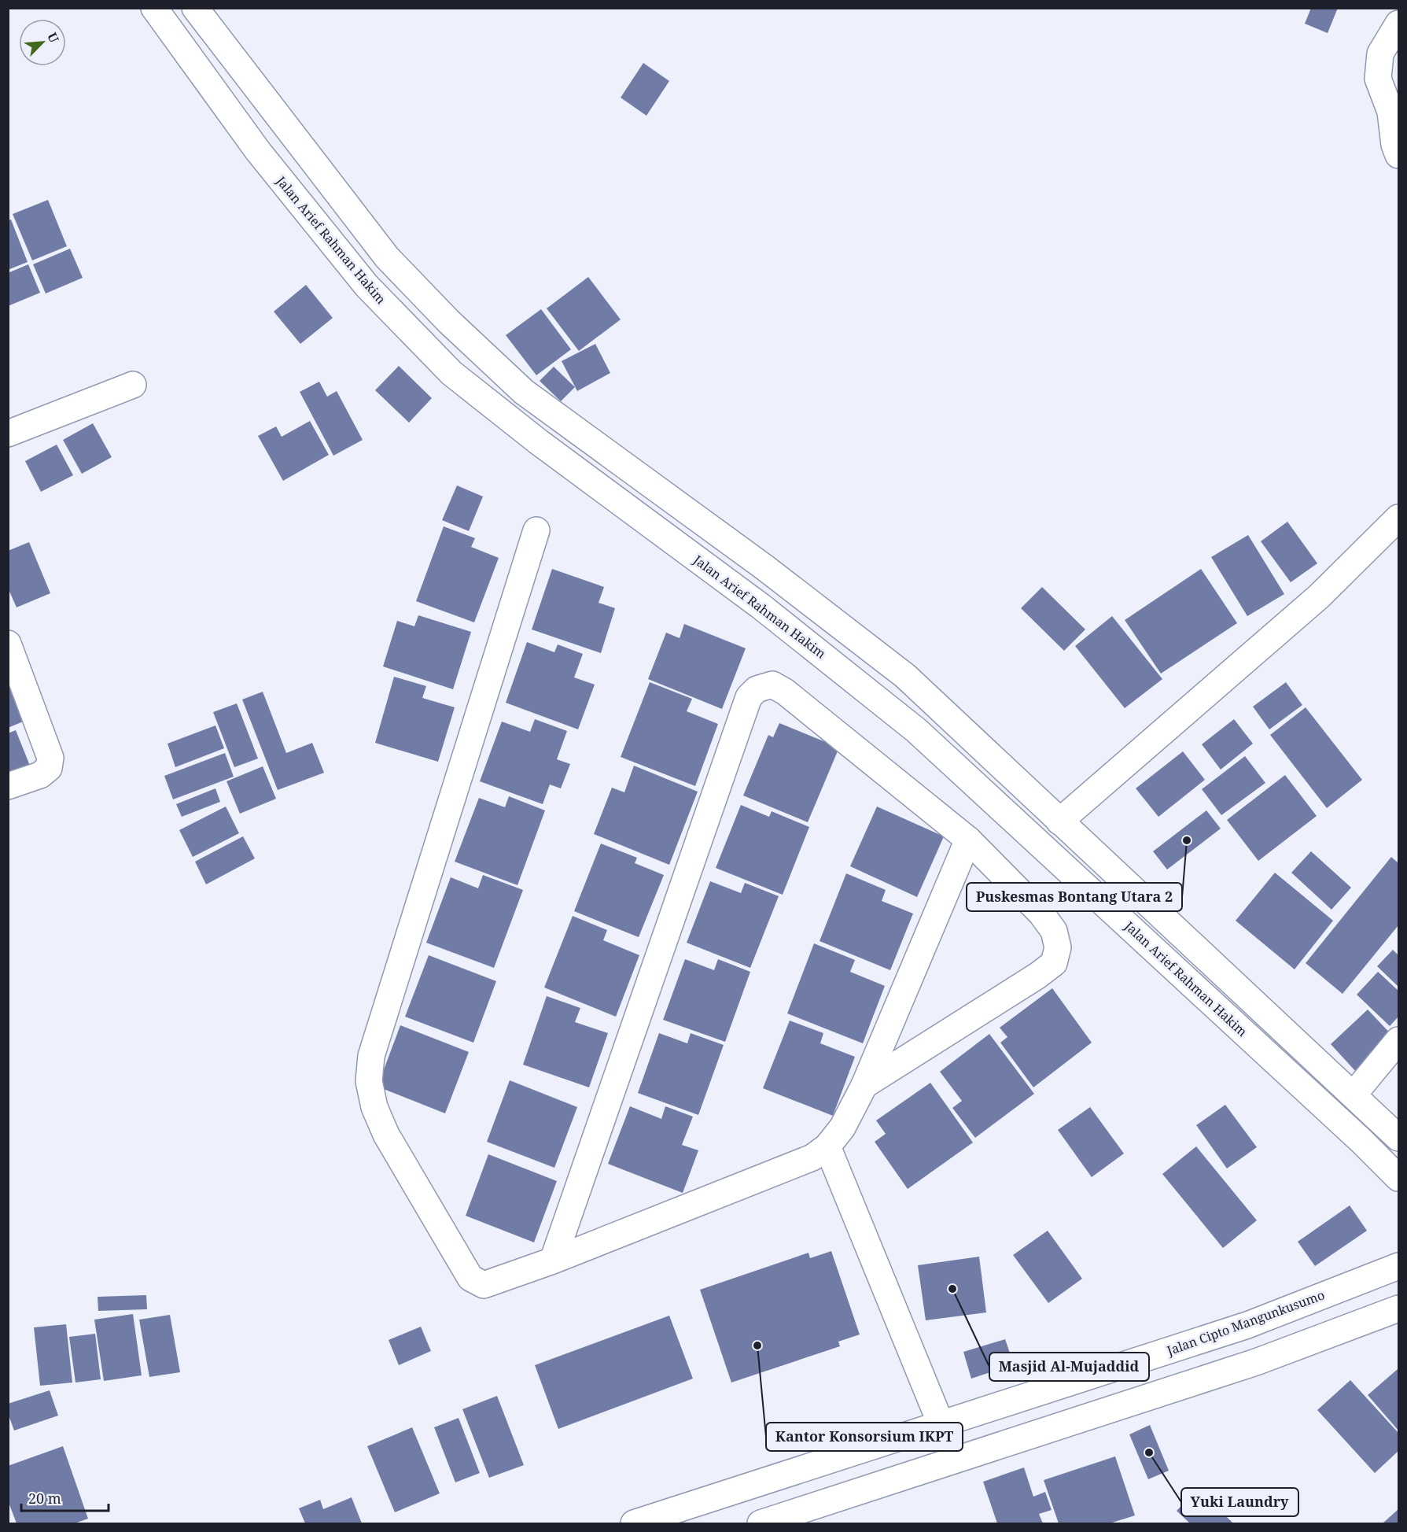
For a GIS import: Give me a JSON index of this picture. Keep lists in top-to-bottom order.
{
  "streets": {
    "street": ["Jalan Arief Rahman Hakim", "Jalan Cipto Mangunkusumo"]
  },
  "places": [
    "Puskesmas Bontang Utara 2",
    "Masjid Al-Mujaddid",
    "Kantor Konsorsium IKPT",
    "Yuki Laundry"
  ],
  "scale_bar": "20 m",
  "north": "top right"
}
